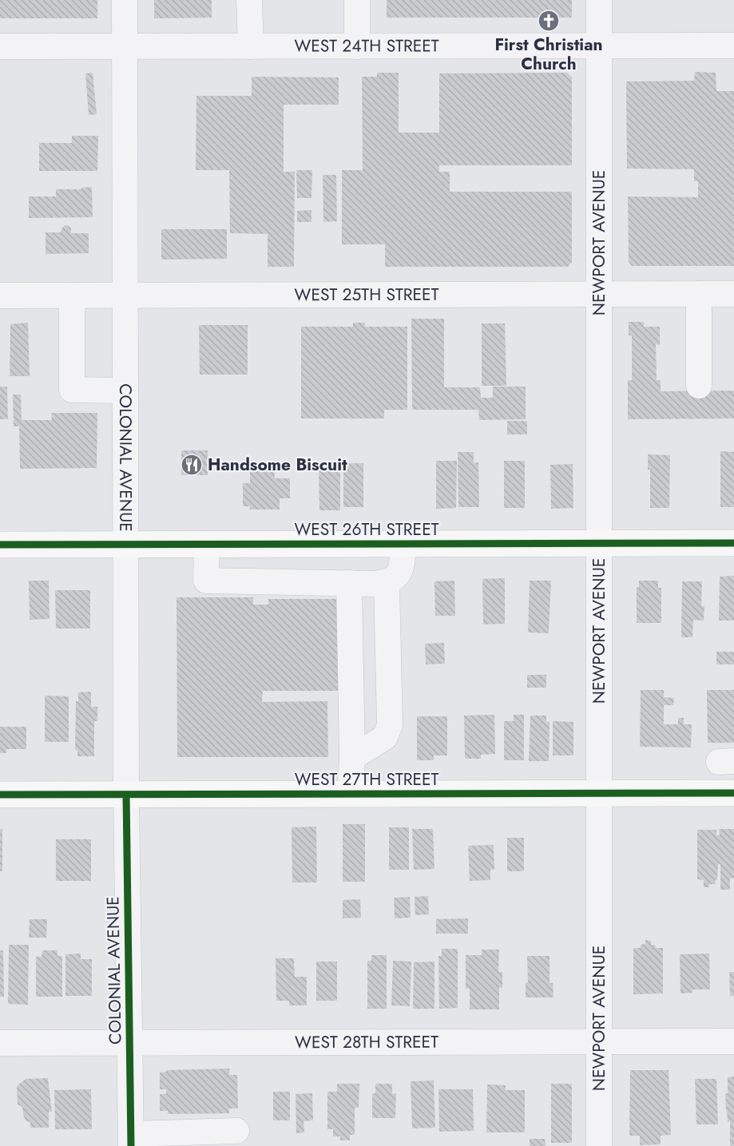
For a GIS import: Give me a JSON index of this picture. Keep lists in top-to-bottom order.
{
  "streets": {
    "main road": ["WEST 26TH STREET", "WEST 27TH STREET"],
    "street": [
      "WEST 24TH STREET",
      "NEWPORT AVENUE",
      "WEST 25TH STREET",
      "COLONIAL AVENUE",
      "WEST 28TH STREET"
    ]
  },
  "crossings": [
    ["WEST 24TH STREET", "NEWPORT AVENUE"],
    ["WEST 24TH STREET", "COLONIAL AVENUE"],
    ["NEWPORT AVENUE", "WEST 25TH STREET"],
    ["NEWPORT AVENUE", "WEST 26TH STREET"],
    ["NEWPORT AVENUE", "WEST 27TH STREET"],
    ["NEWPORT AVENUE", "WEST 28TH STREET"],
    ["WEST 25TH STREET", "COLONIAL AVENUE"],
    ["COLONIAL AVENUE", "WEST 26TH STREET"],
    ["COLONIAL AVENUE", "WEST 27TH STREET"],
    ["COLONIAL AVENUE", "WEST 28TH STREET"]
  ],
  "places": {
    "church": ["First Christian Church"],
    "restaurant": ["Handsome Biscuit"]
  }
}
